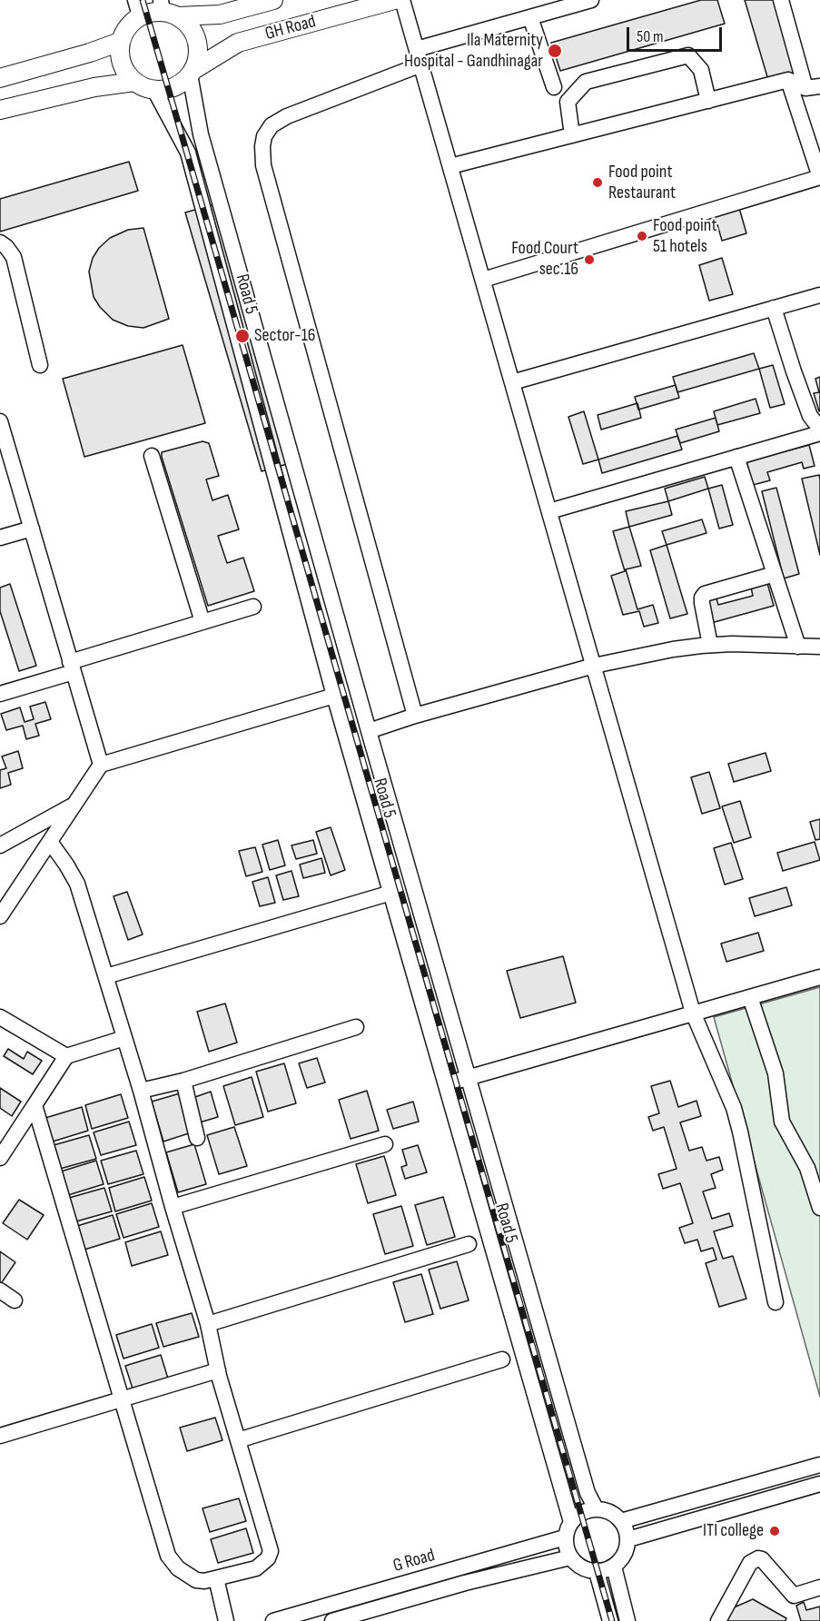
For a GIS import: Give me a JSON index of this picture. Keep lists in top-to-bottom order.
{
  "streets": {
    "main road": ["GH Road"],
    "street": ["Road 5", "G Road"]
  },
  "crossings": [
    ["GH Road", "Road 5"],
    ["Road 5", "G Road"]
  ],
  "places": [
    "Ila Maternity Hospital - Gandhinagar",
    "Food point Restaurant",
    "Food point 51 hotels",
    "Food Court sec.16",
    "Sector-16",
    "ITI college"
  ],
  "scale_bar": "50 m"
}
